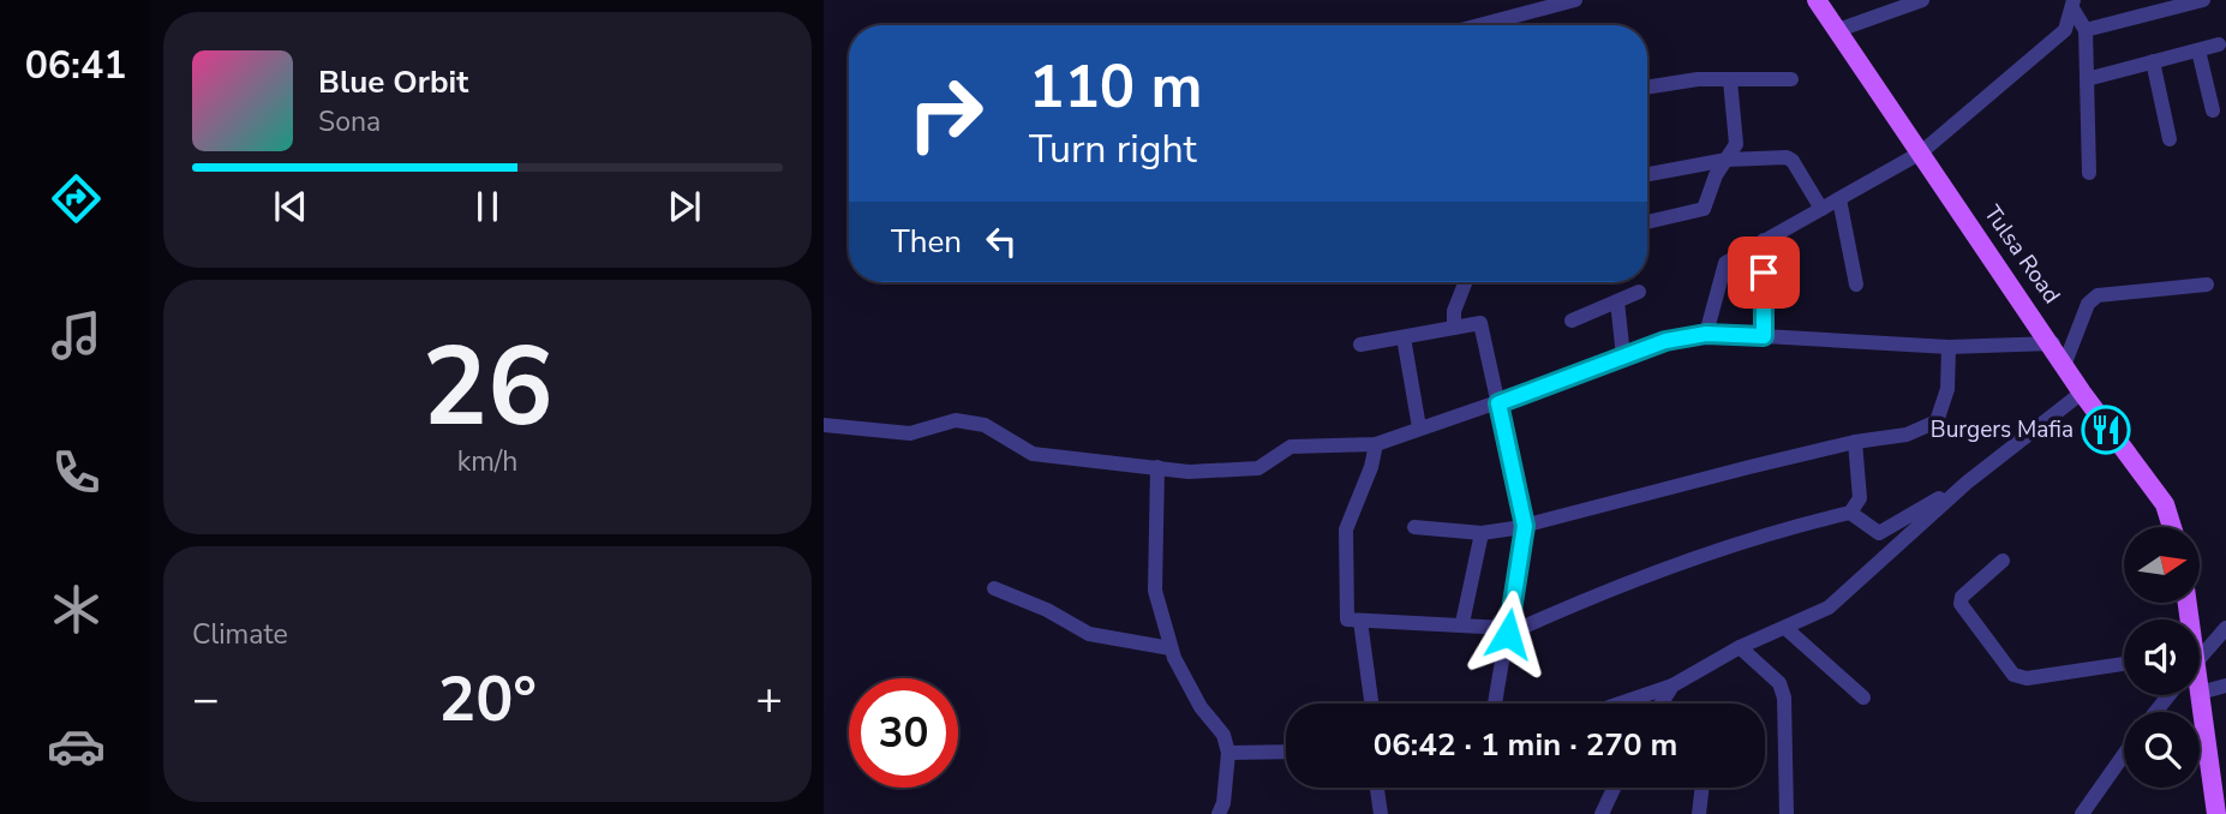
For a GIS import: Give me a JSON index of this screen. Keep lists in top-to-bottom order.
{
  "streets": {
    "main road": ["Tulsa Road"]
  },
  "places": {
    "restaurant": ["Burgers Mafia"]
  },
  "north": "right",
  "page": {
    "tabs": "06:41",
    "turn": ["110 m", "Turn right"],
    "song": ["Blue Orbit", "Sona"],
    "then": "Then",
    "tile": [
      ["26", "km/h"],
      "Climate"
    ],
    "heat": ["−", "20°", "+"],
    "limit": "30",
    "trip": "06:42 · 1 min · 270 m"
  }
}
